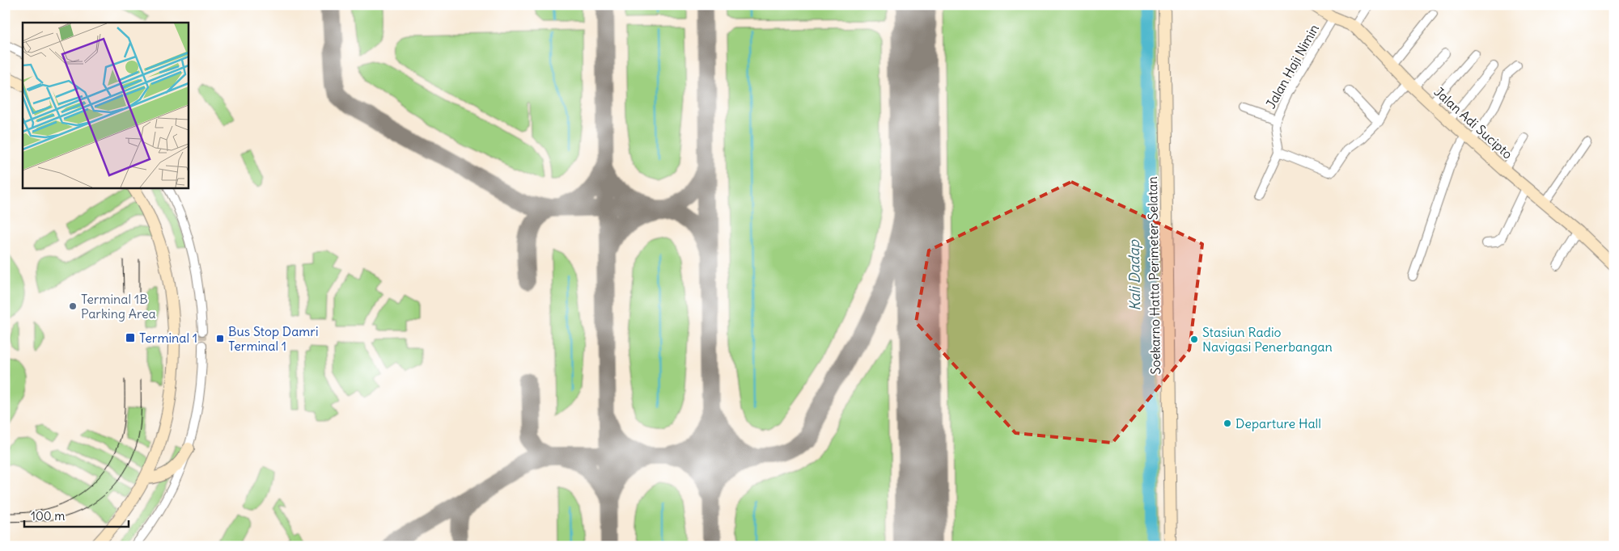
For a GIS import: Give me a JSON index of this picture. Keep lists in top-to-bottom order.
{
  "streets": {
    "street": ["Jalan Haji Nimin", "Jalan Adi Sucipto", "Soekarno Hatta Perimeter Selatan"]
  },
  "crossings": [
    ["Jalan Haji Nimin", "Jalan Adi Sucipto"]
  ],
  "water": ["Kali Dadap"],
  "places": {
    "other": ["Terminal 1B Parking Area", "Stasiun Radio Navigasi Penerbangan", "Departure Hall"],
    "transit": ["Terminal 1", "Bus Stop Damri Terminal 1"]
  },
  "scale_bar": "100 m"
}
